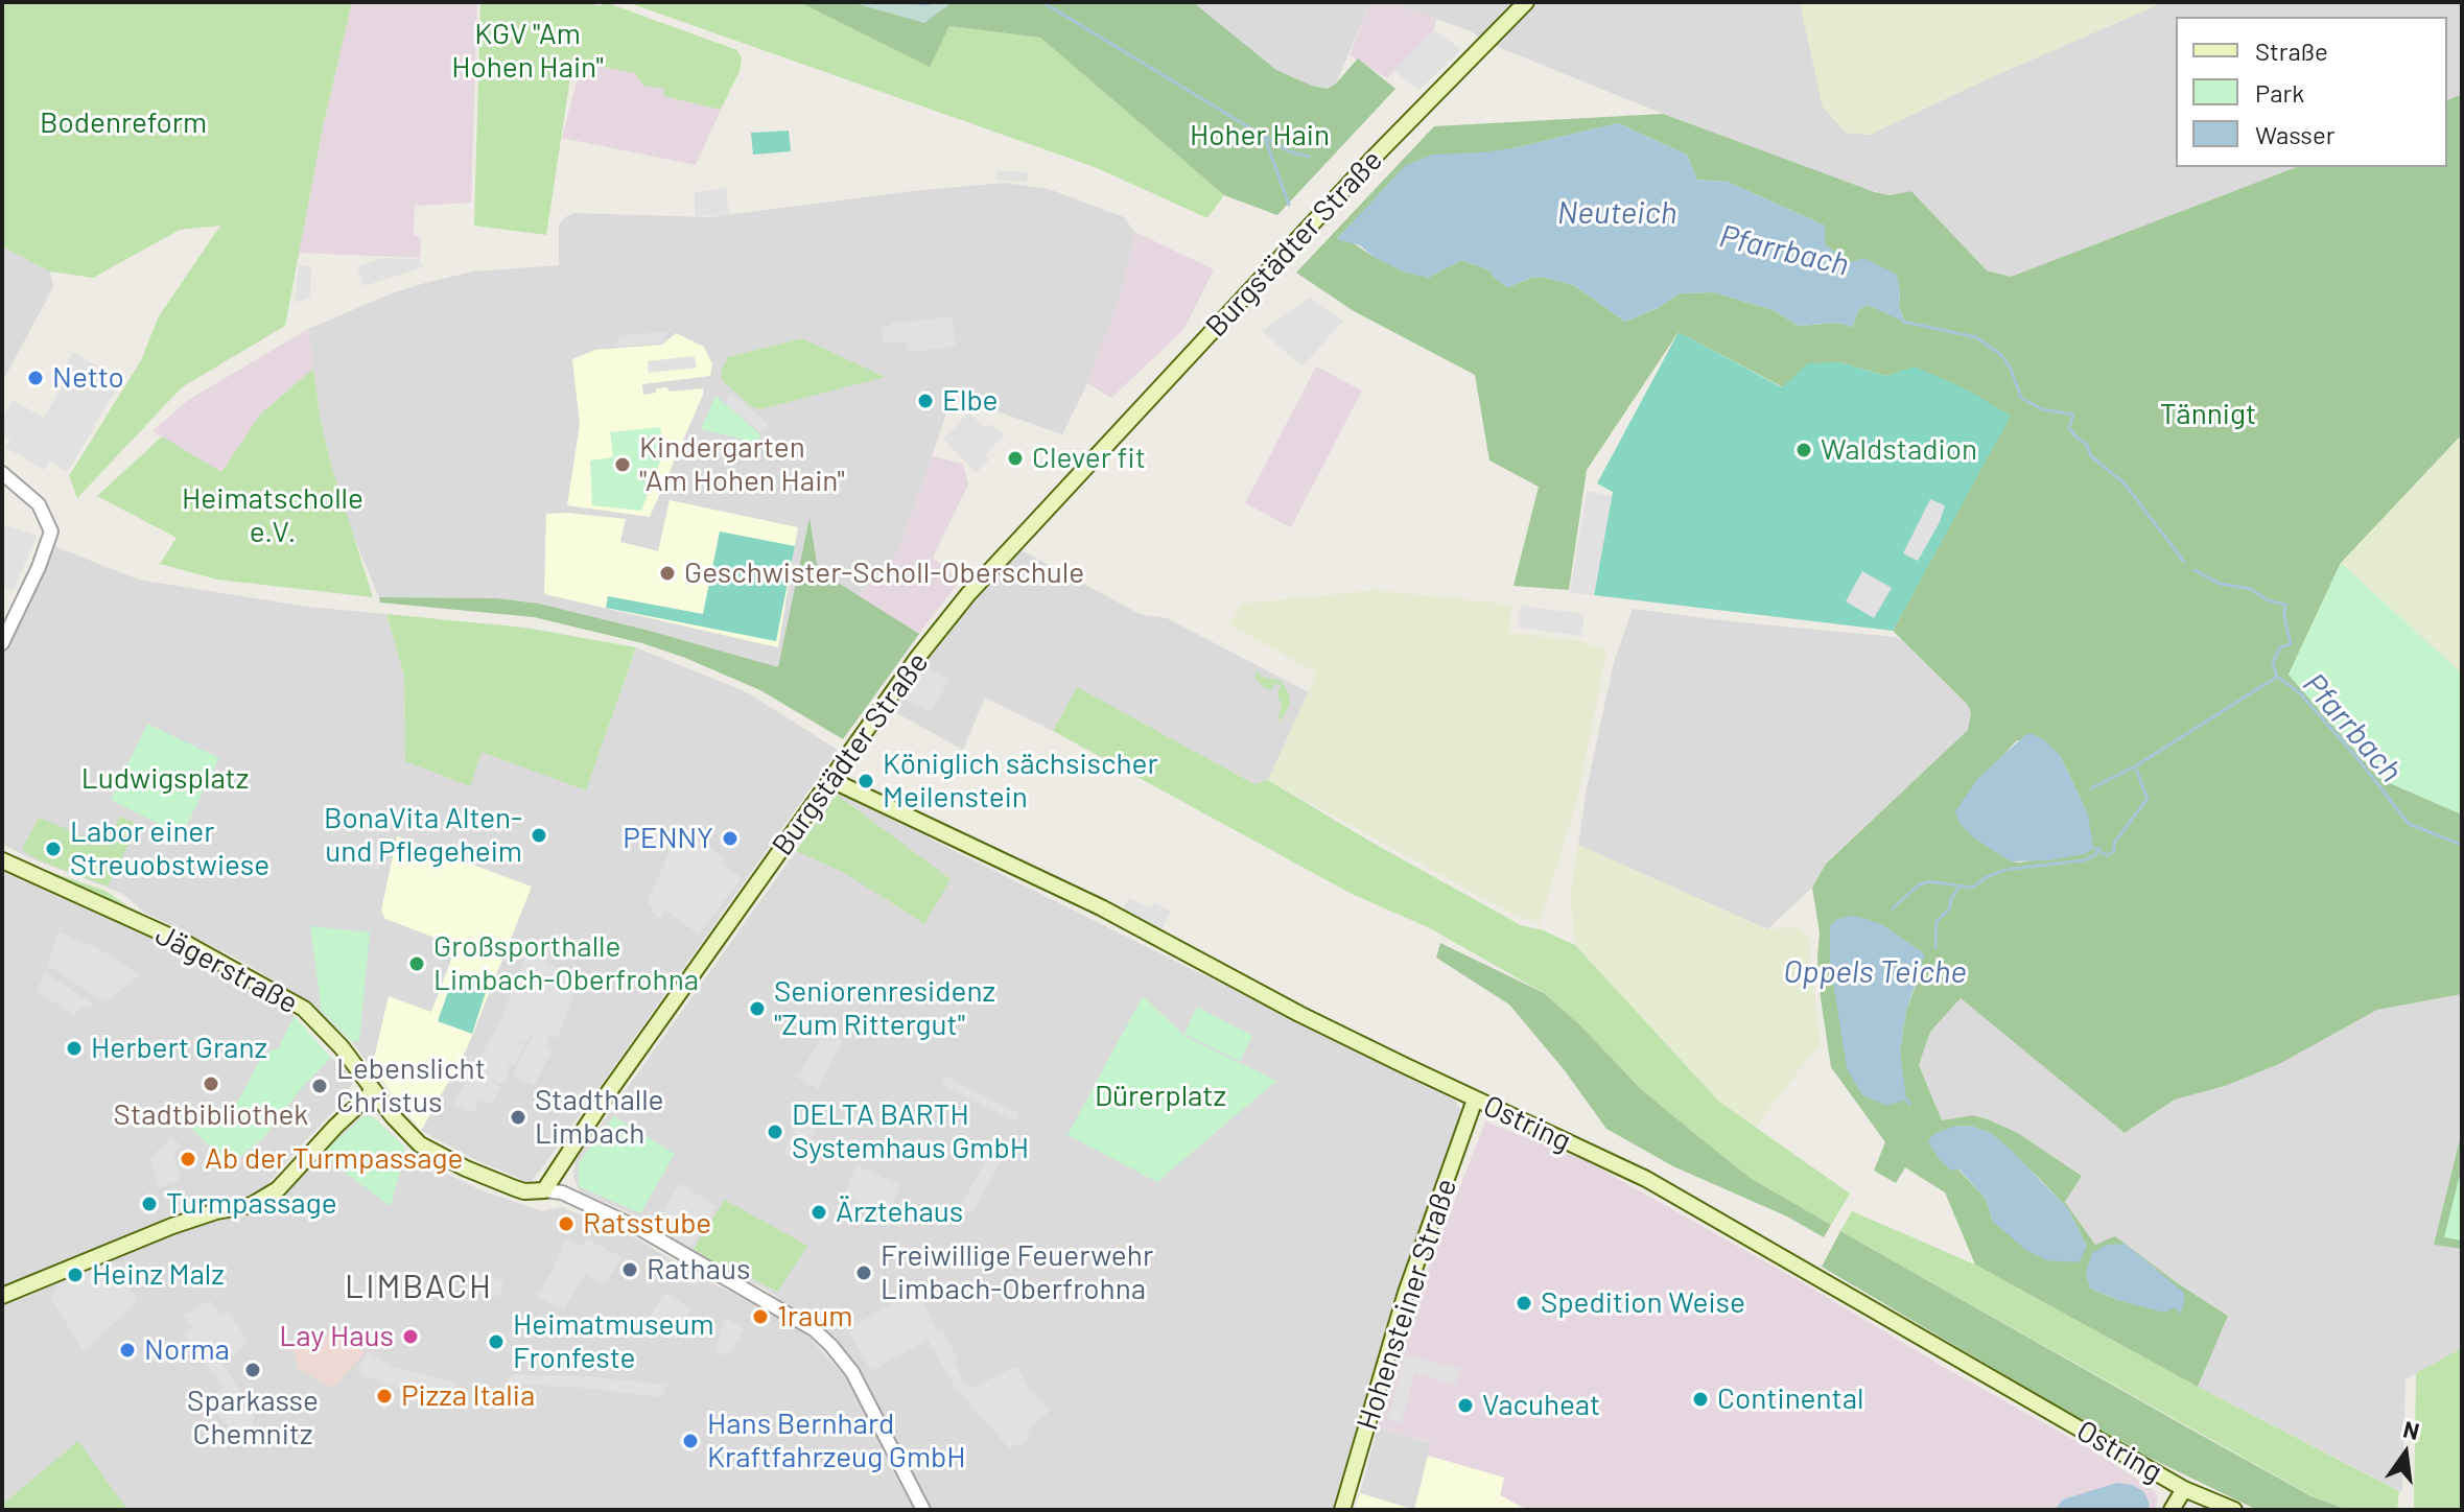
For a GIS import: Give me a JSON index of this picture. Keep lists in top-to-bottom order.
{
  "streets": {
    "main road": [
      "Burgstädter Straße",
      "Jägerstraße",
      "Ostring",
      "Hohensteiner Straße"
    ]
  },
  "crossings": [
    ["Burgstädter Straße", "Jägerstraße"],
    ["Burgstädter Straße", "Ostring"],
    ["Ostring", "Hohensteiner Straße"]
  ],
  "districts": ["LIMBACH"],
  "water": ["Neuteich", "Pfarrbach", "Oppels Teiche"],
  "parks": [
    "KGV \"Am Hohen Hain\"",
    "Bodenreform",
    "Hoher Hain",
    "Tännigt",
    "Heimatscholle e.V.",
    "Ludwigsplatz",
    "Dürerplatz"
  ],
  "places": [
    "Netto",
    "Elbe",
    "Waldstadion",
    "Clever fit",
    "Kindergarten \"Am Hohen Hain\"",
    "Geschwister-Scholl-Oberschule",
    "Königlich sächsischer Meilenstein",
    "BonaVita Alten- und Pflegeheim",
    "PENNY",
    "Labor einer Streuobstwiese",
    "Großsporthalle Limbach-Oberfrohna",
    "Seniorenresidenz \"Zum Rittergut\"",
    "Herbert Granz",
    "Stadtbibliothek",
    "Lebenslicht Christus",
    "Stadthalle Limbach",
    "DELTA BARTH Systemhaus GmbH",
    "Ab der Turmpassage",
    "Turmpassage",
    "Ärztehaus",
    "Ratsstube",
    "Rathaus",
    "Freiwillige Feuerwehr Limbach-Oberfrohna",
    "Heinz Malz",
    "Spedition Weise",
    "1raum",
    "Lay Haus",
    "Heimatmuseum Fronfeste",
    "Norma",
    "Sparkasse Chemnitz",
    "Pizza Italia",
    "Continental",
    "Vacuheat",
    "Hans Bernhard Kraftfahrzeug GmbH"
  ],
  "legend": ["Straße", "Park", "Wasser"],
  "north": "top"
}
